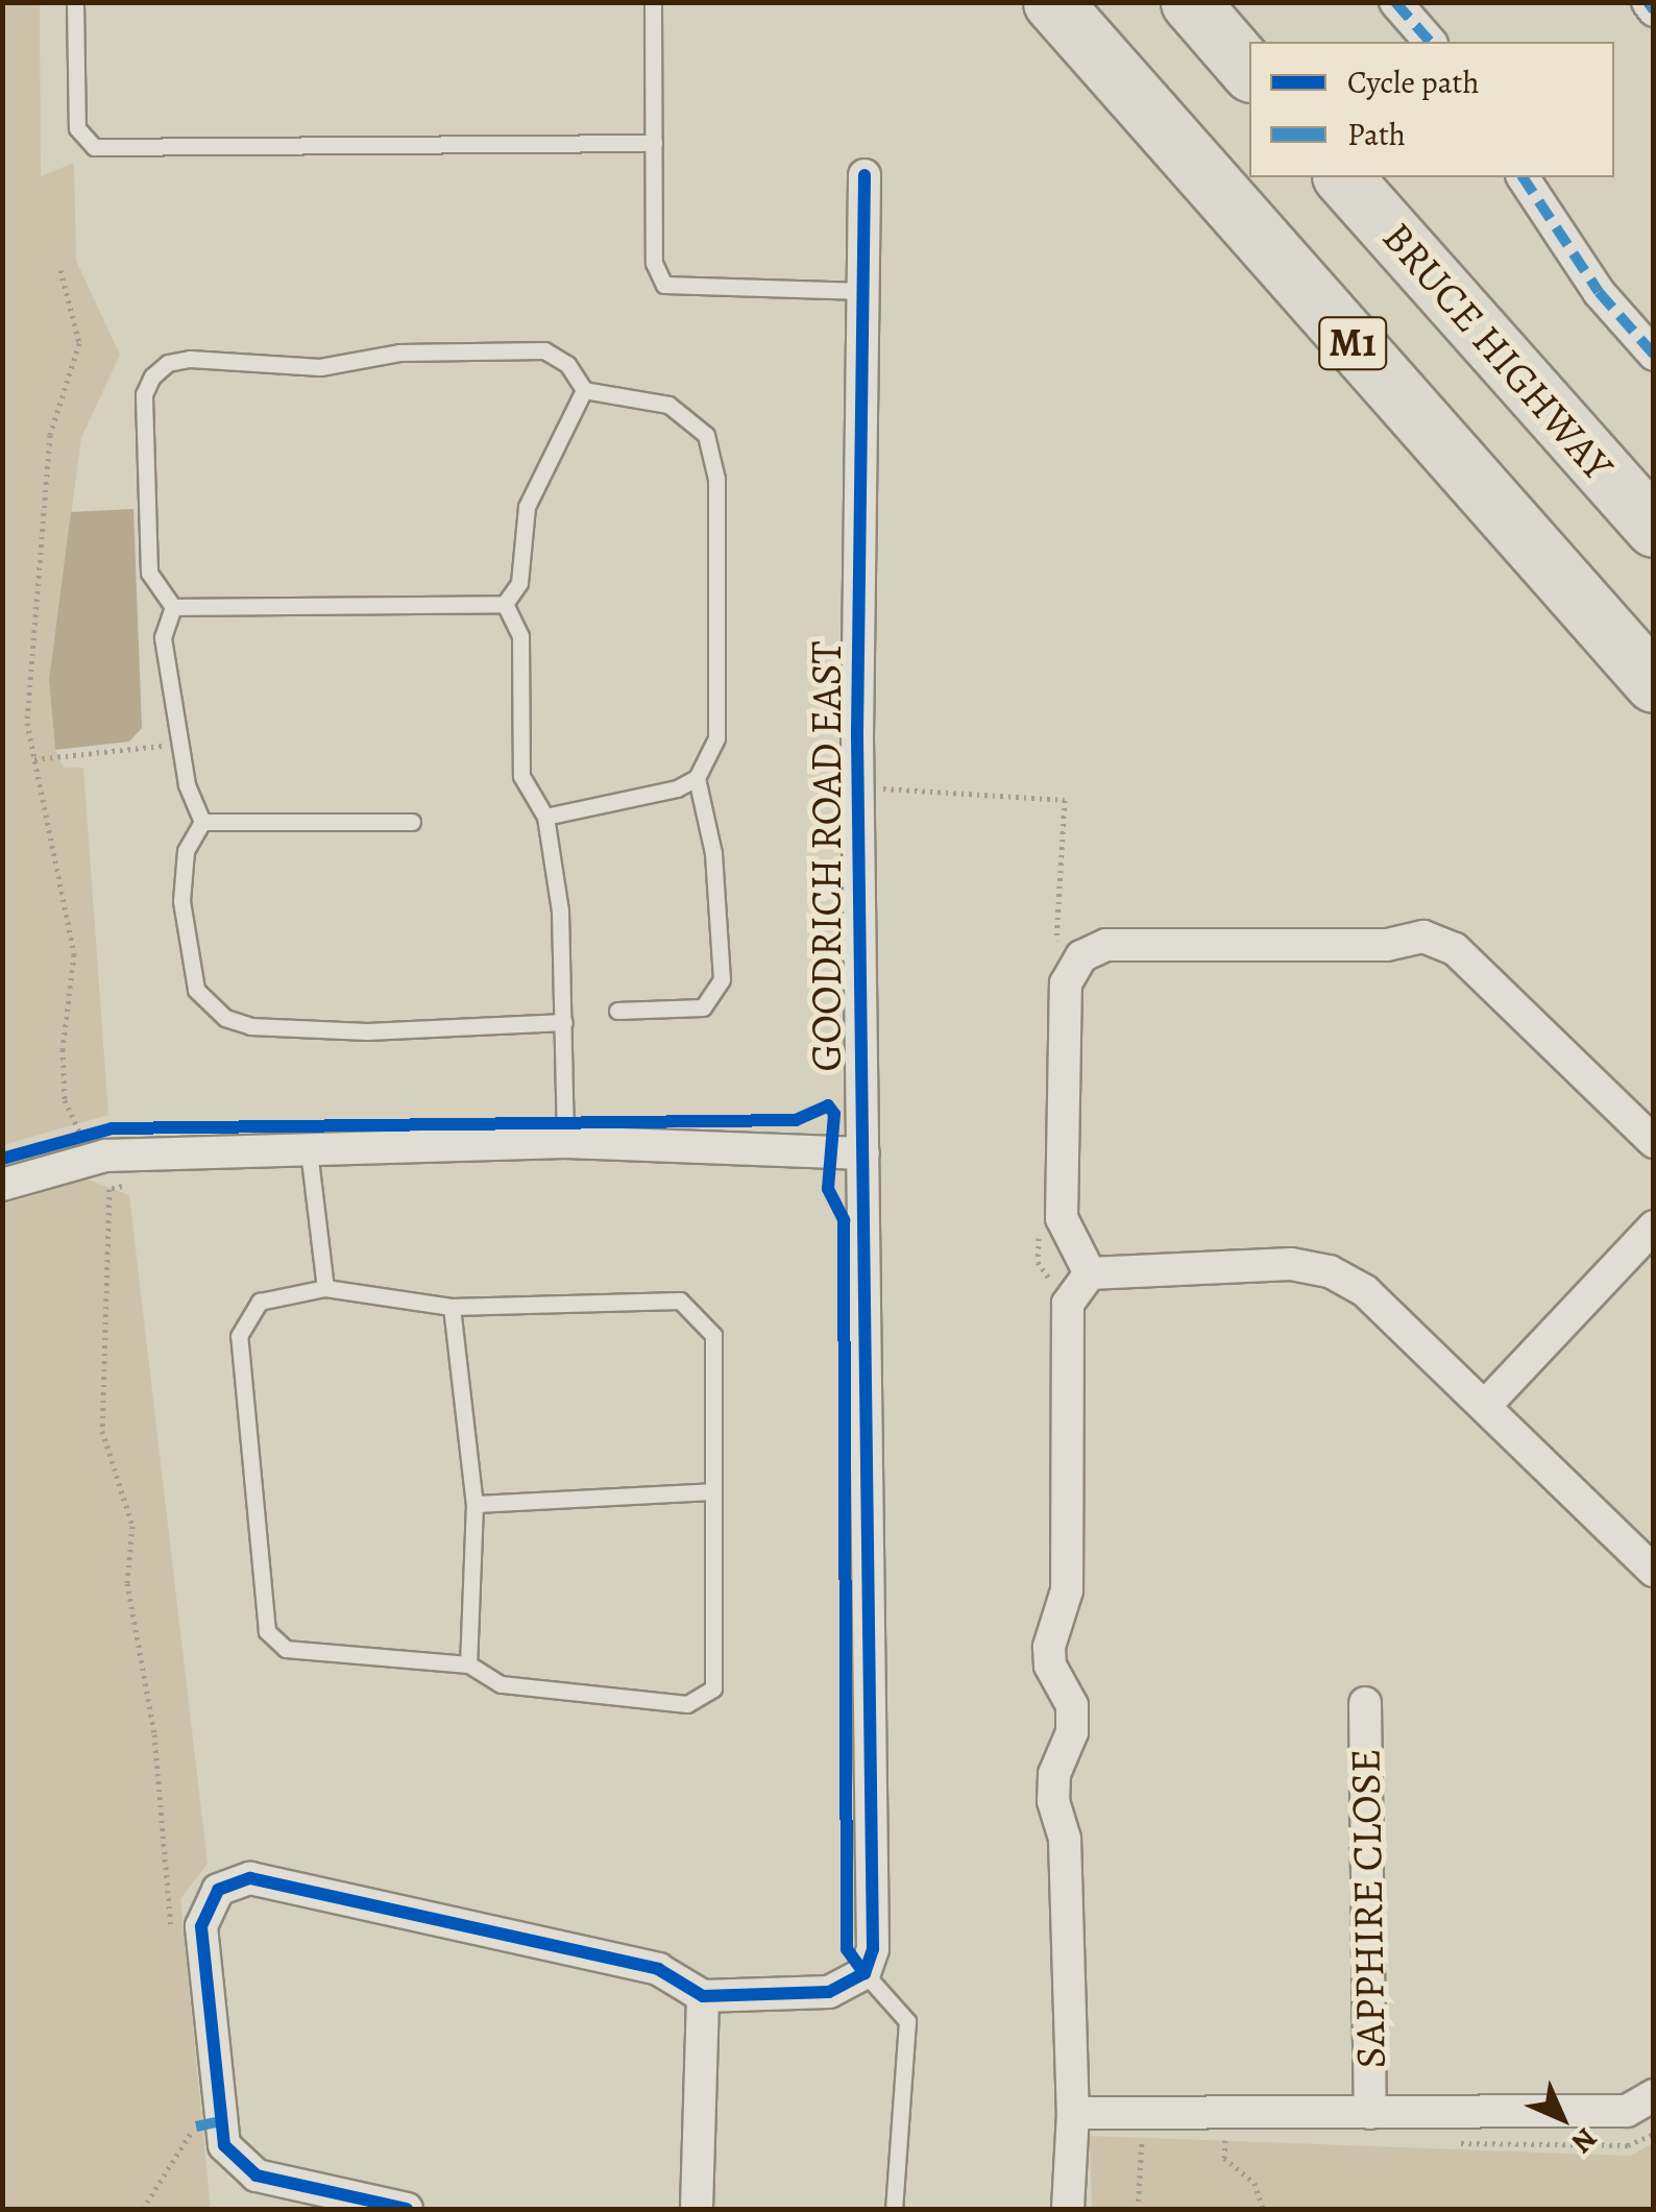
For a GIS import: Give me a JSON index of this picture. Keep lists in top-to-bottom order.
{
  "streets": {
    "highway": ["M1", "BRUCE HIGHWAY"],
    "street": ["GOODRICH ROAD EAST", "SAPPHIRE CLOSE"]
  },
  "legend": ["Cycle path", "Path"],
  "north": "bottom right"
}
